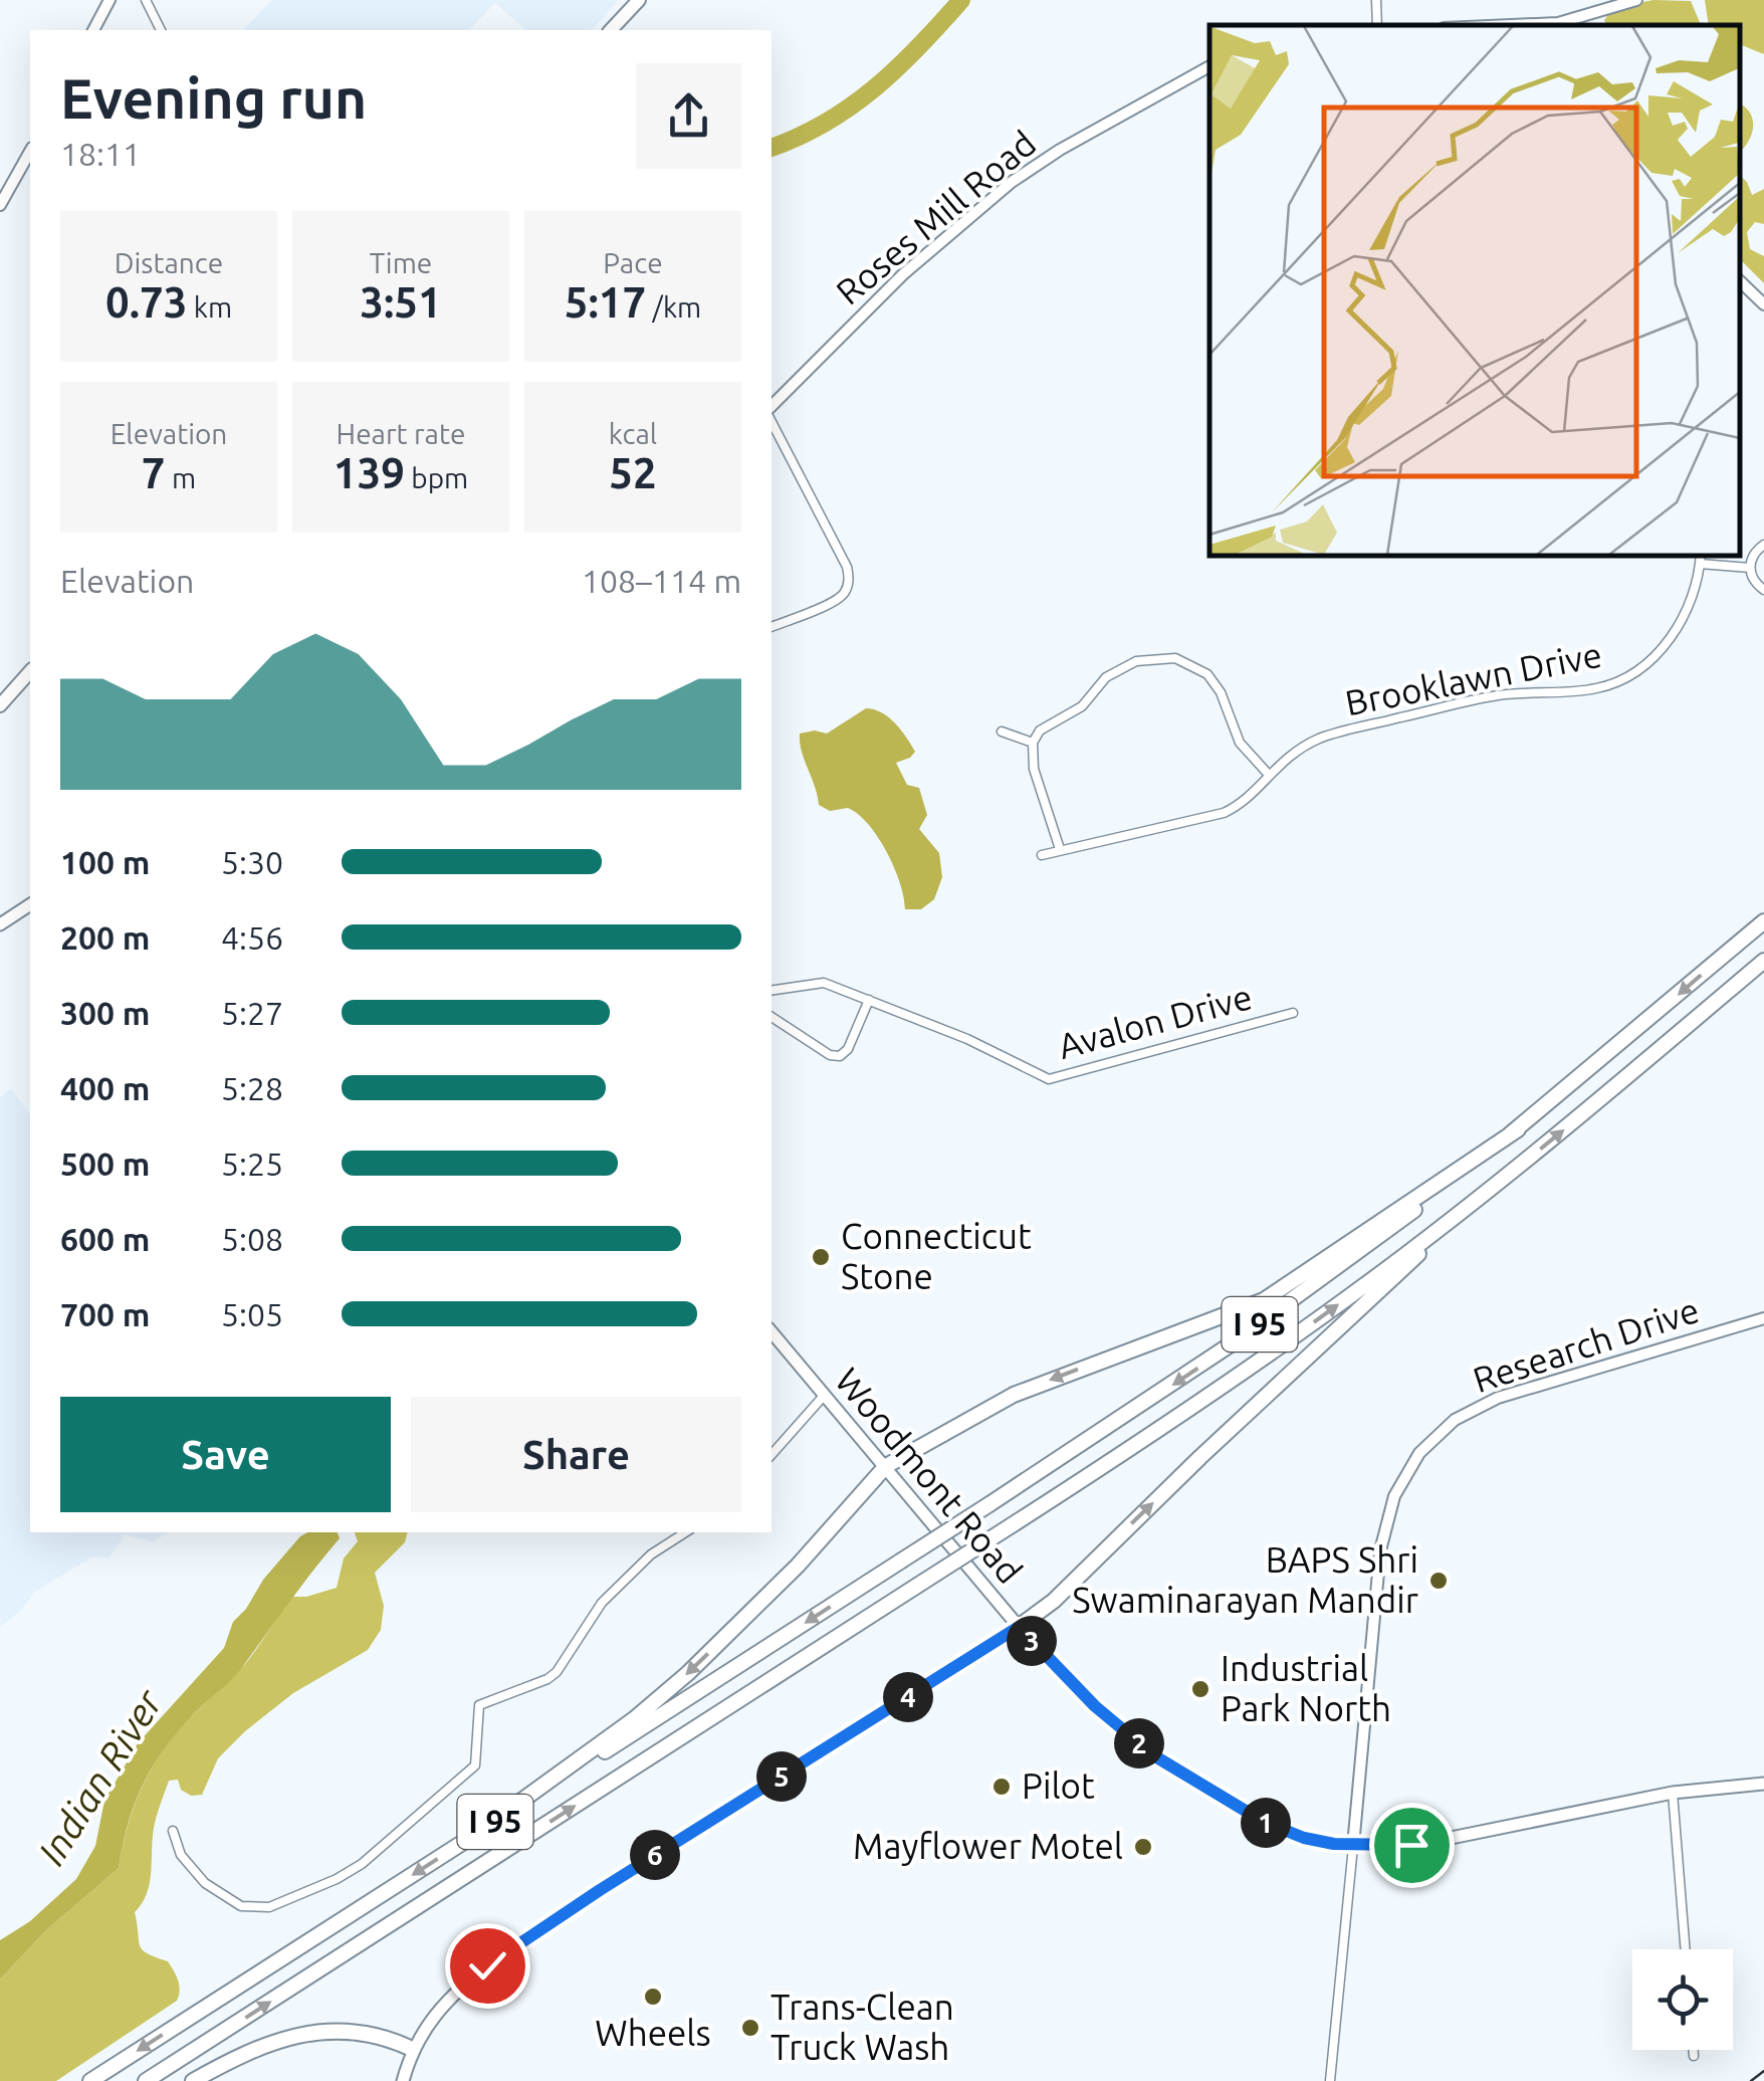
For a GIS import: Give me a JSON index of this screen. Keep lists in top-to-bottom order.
{
  "streets": {
    "highway": ["I 95"],
    "main road": ["Woodmont Road"],
    "street": [
      "Roses Mill Road",
      "Brooklawn Drive",
      "Avalon Drive",
      "Research Drive"
    ]
  },
  "crossings": [
    ["Research Drive", "Woodmont Road"]
  ],
  "water": ["Indian River"],
  "places": [
    "Connecticut Stone",
    "BAPS Shri Swaminarayan Mandir",
    "Industrial Park North",
    "Pilot",
    "Mayflower Motel",
    "Wheels",
    "Trans-Clean Truck Wash"
  ],
  "page": {
    "heading": ["Evening run", "18:11"],
    "stats": [
      ["Distance", "0.73 km"],
      ["Time", "3:51"],
      ["Pace", "5:17 /km"],
      ["Elevation", "7 m"],
      ["Heart rate", "139 bpm"],
      ["kcal", "52"]
    ],
    "chart": ["Elevation", "108–114 m"],
    "list": [
      {
        "name": "100 m",
        "note": "5:30"
      },
      {
        "name": "200 m",
        "note": "4:56"
      },
      {
        "name": "300 m",
        "note": "5:27"
      },
      {
        "name": "400 m",
        "note": "5:28"
      },
      {
        "name": "500 m",
        "note": "5:25"
      },
      {
        "name": "600 m",
        "note": "5:08"
      },
      {
        "name": "700 m",
        "note": "5:05"
      }
    ],
    "buttons": ["Save", "Share"],
    "pins": [
      "3",
      "4",
      "2",
      "5",
      "1",
      "6"
    ]
  }
}
